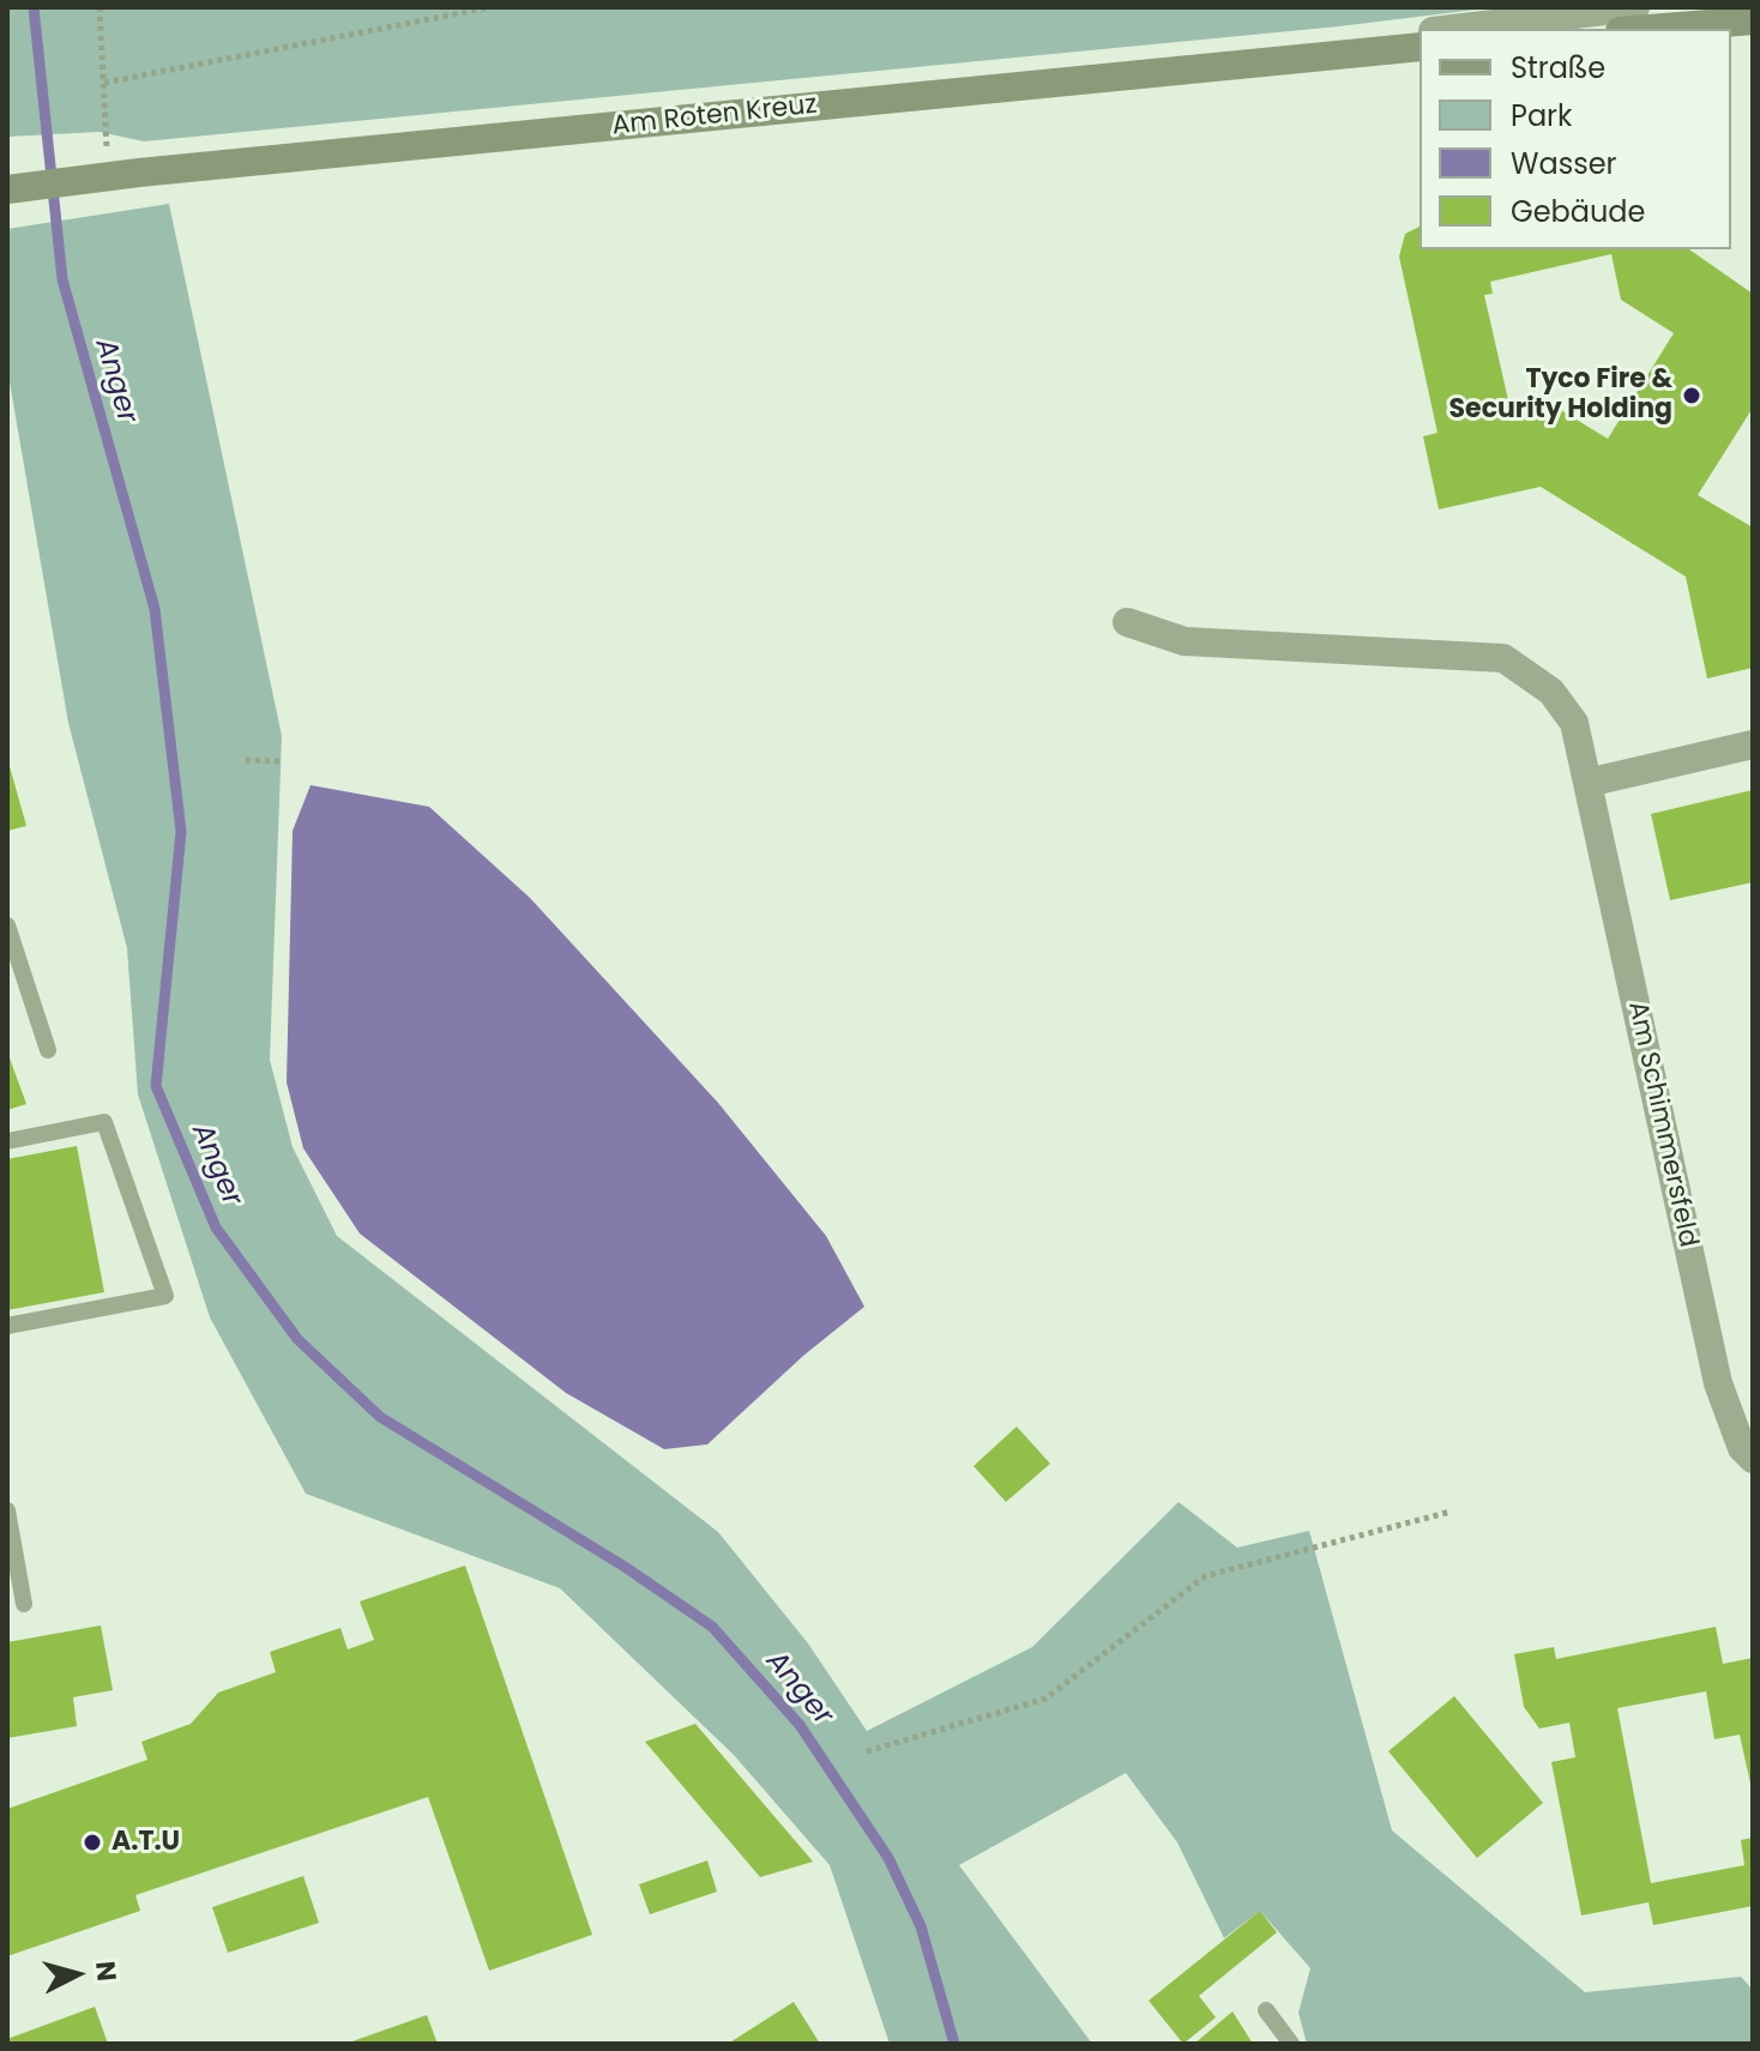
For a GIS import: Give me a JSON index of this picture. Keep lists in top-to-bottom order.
{
  "streets": {
    "street": ["Am Roten Kreuz", "Am Schimmersfeld"]
  },
  "water": ["Anger"],
  "places": ["Tyco Fire & Security Holding", "A.T.U"],
  "legend": [
    "Straße",
    "Park",
    "Wasser",
    "Gebäude"
  ],
  "north": "right"
}
